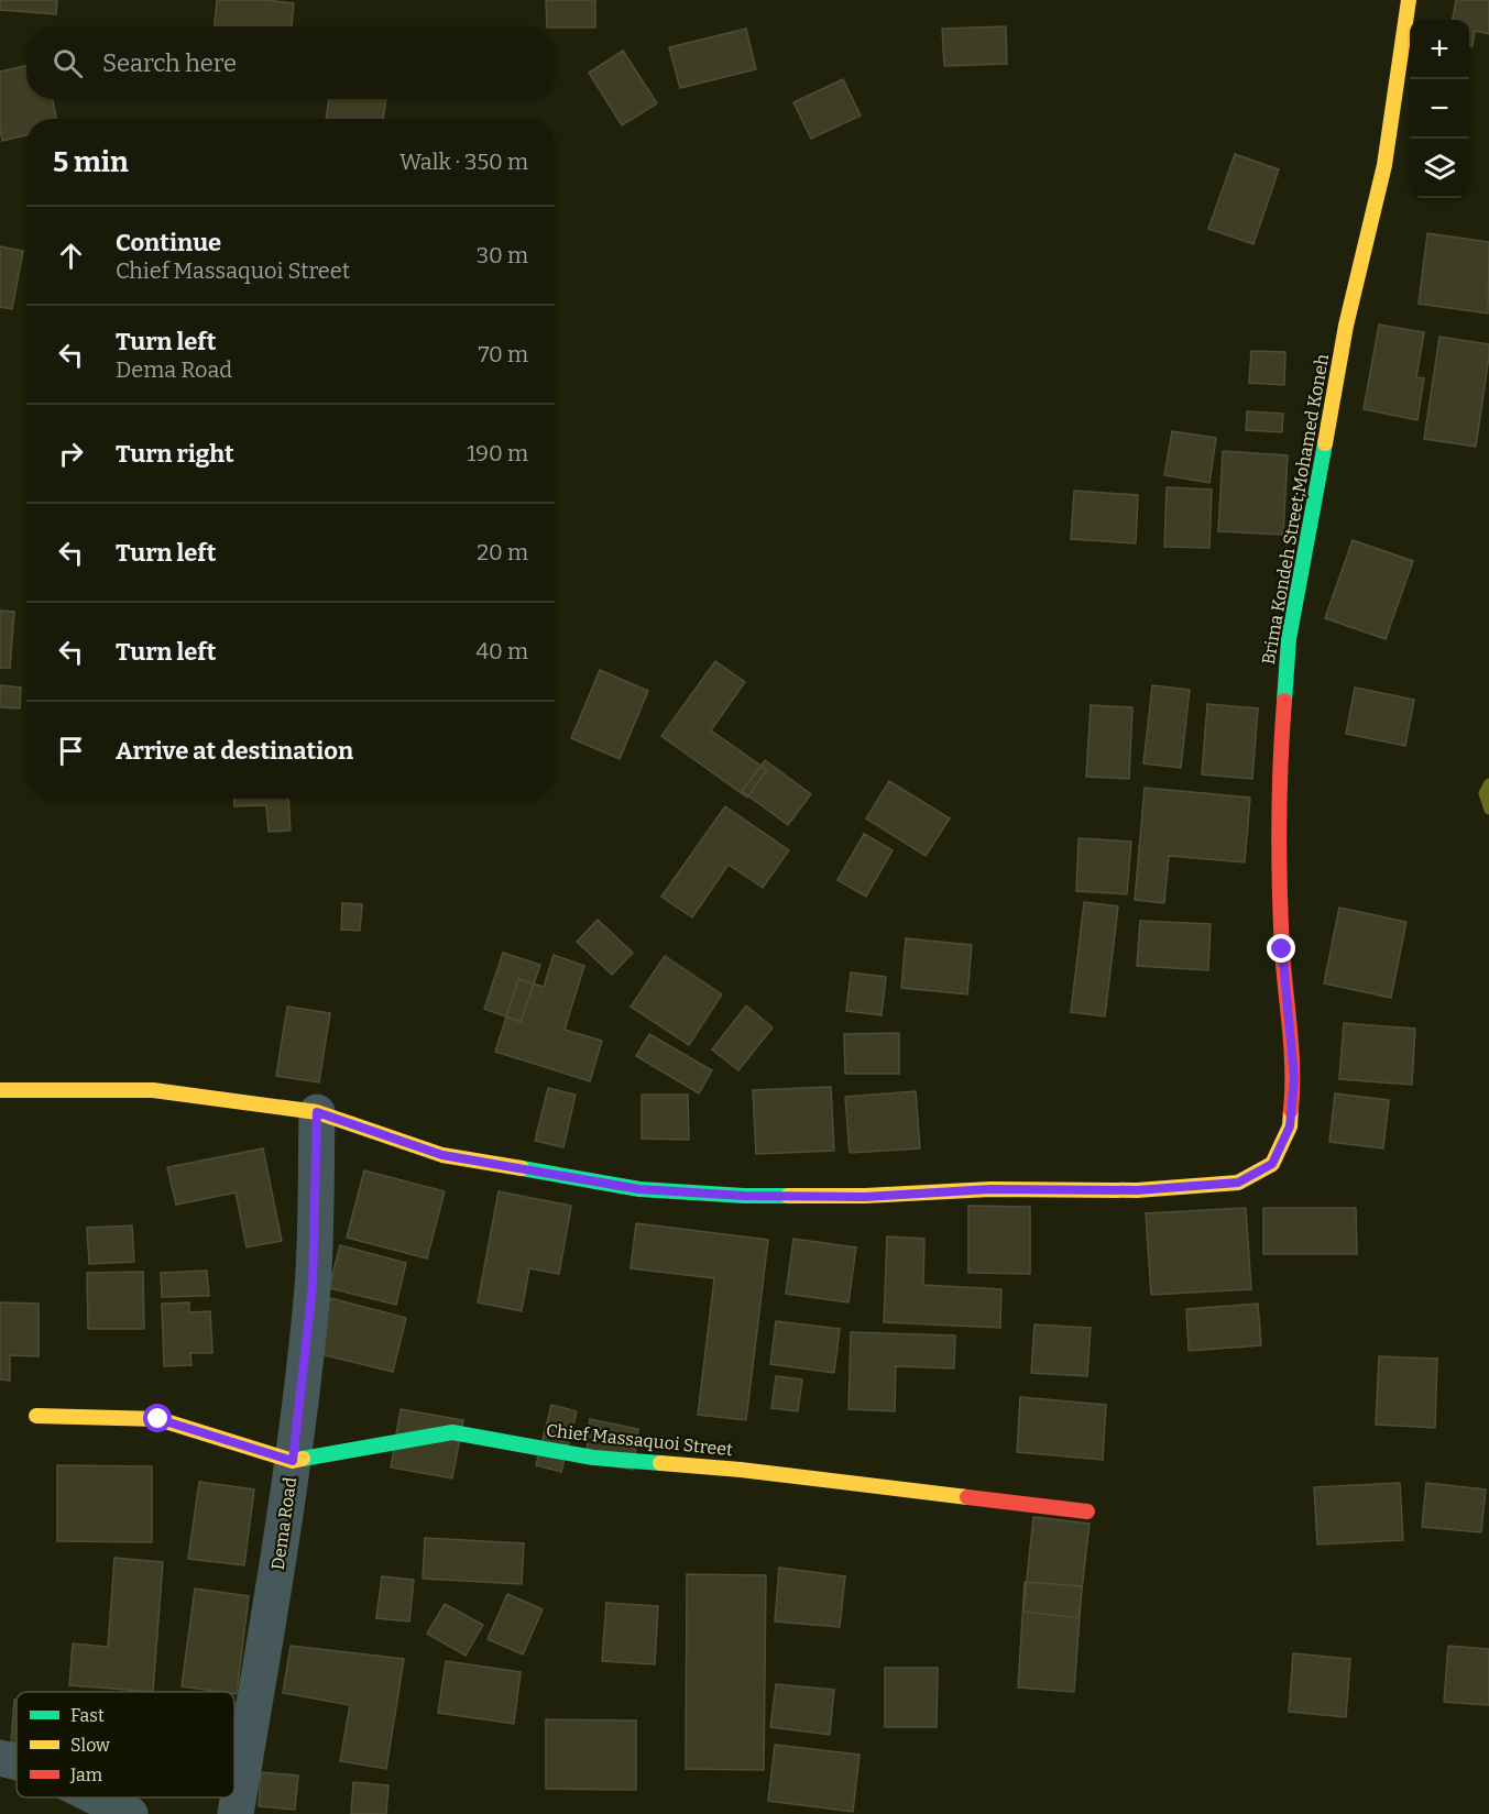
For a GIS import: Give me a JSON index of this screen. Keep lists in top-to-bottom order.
{
  "streets": {
    "street": ["Brima Kondeh Street;Mohamed Koneh", "Chief Massaquoi Street", "Dema Road"]
  },
  "crossings": [
    ["Brima Kondeh Street;Mohamed Koneh", "Dema Road"],
    ["Chief Massaquoi Street", "Dema Road"]
  ],
  "legend": ["Fast", "Slow", "Jam"],
  "page": {
    "map_buttons": ["+", "−"],
    "search": "Search here",
    "heading": ["5 min", "Walk · 350 m"],
    "list": [
      ["Continue", "Chief Massaquoi Street", "30 m"],
      ["Turn left", "Dema Road", "70 m"],
      ["Turn right", "190 m"],
      ["Turn left", "20 m"],
      ["Turn left", "40 m"],
      "Arrive at destination"
    ]
  }
}
